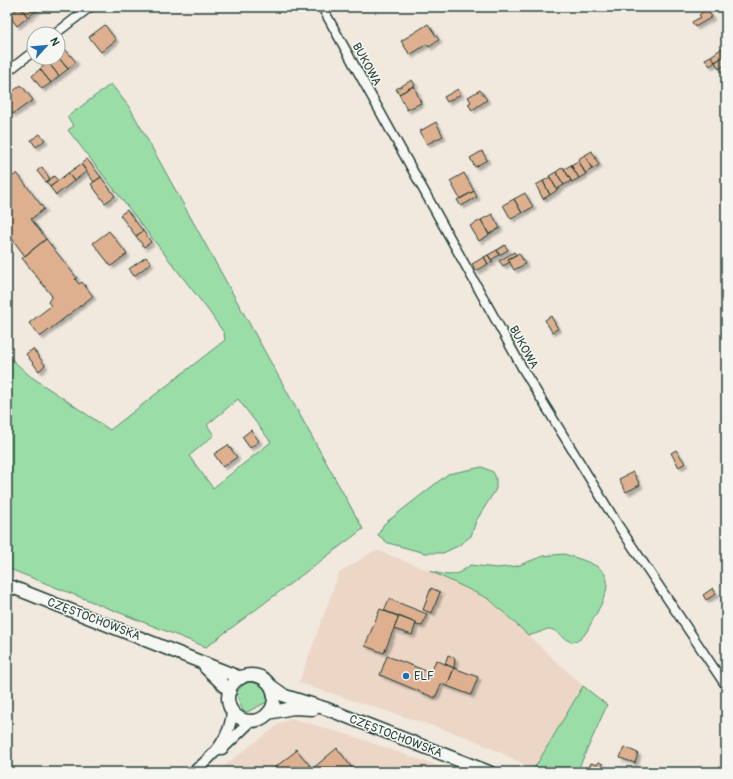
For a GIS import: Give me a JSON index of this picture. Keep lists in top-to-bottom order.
{
  "streets": {
    "main road": ["CZĘSTOCHOWSKA"],
    "street": ["BUKOWA"]
  },
  "places": ["ELF"],
  "north": "top right"
}
